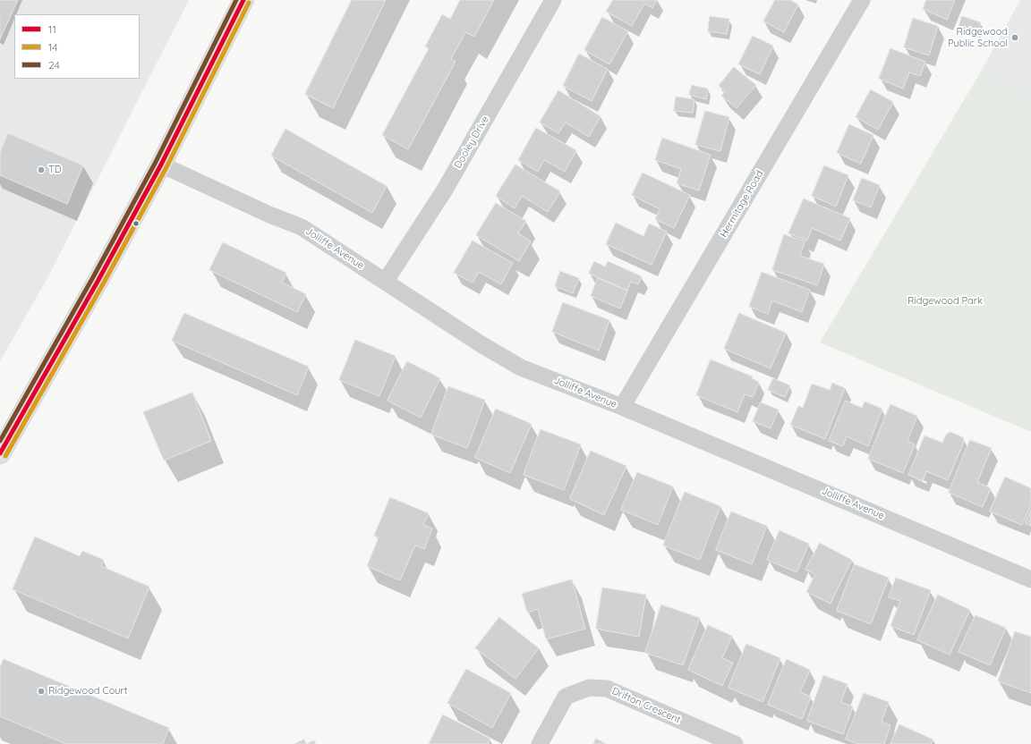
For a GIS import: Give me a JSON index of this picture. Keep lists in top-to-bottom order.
{
  "streets": {
    "street": [
      "Dooley Drive",
      "Hermitage Road",
      "Jolliffe Avenue",
      "Drifton Crescent"
    ]
  },
  "crossings": [
    ["Dooley Drive", "Jolliffe Avenue"],
    ["Hermitage Road", "Jolliffe Avenue"]
  ],
  "parks": ["Ridgewood Park"],
  "places": ["Ridgewood Public School", "TD", "Ridgewood Court"],
  "lines": ["transit line 11", "transit line 24", "transit line 14"],
  "legend": ["11", "14", "24"]
}
